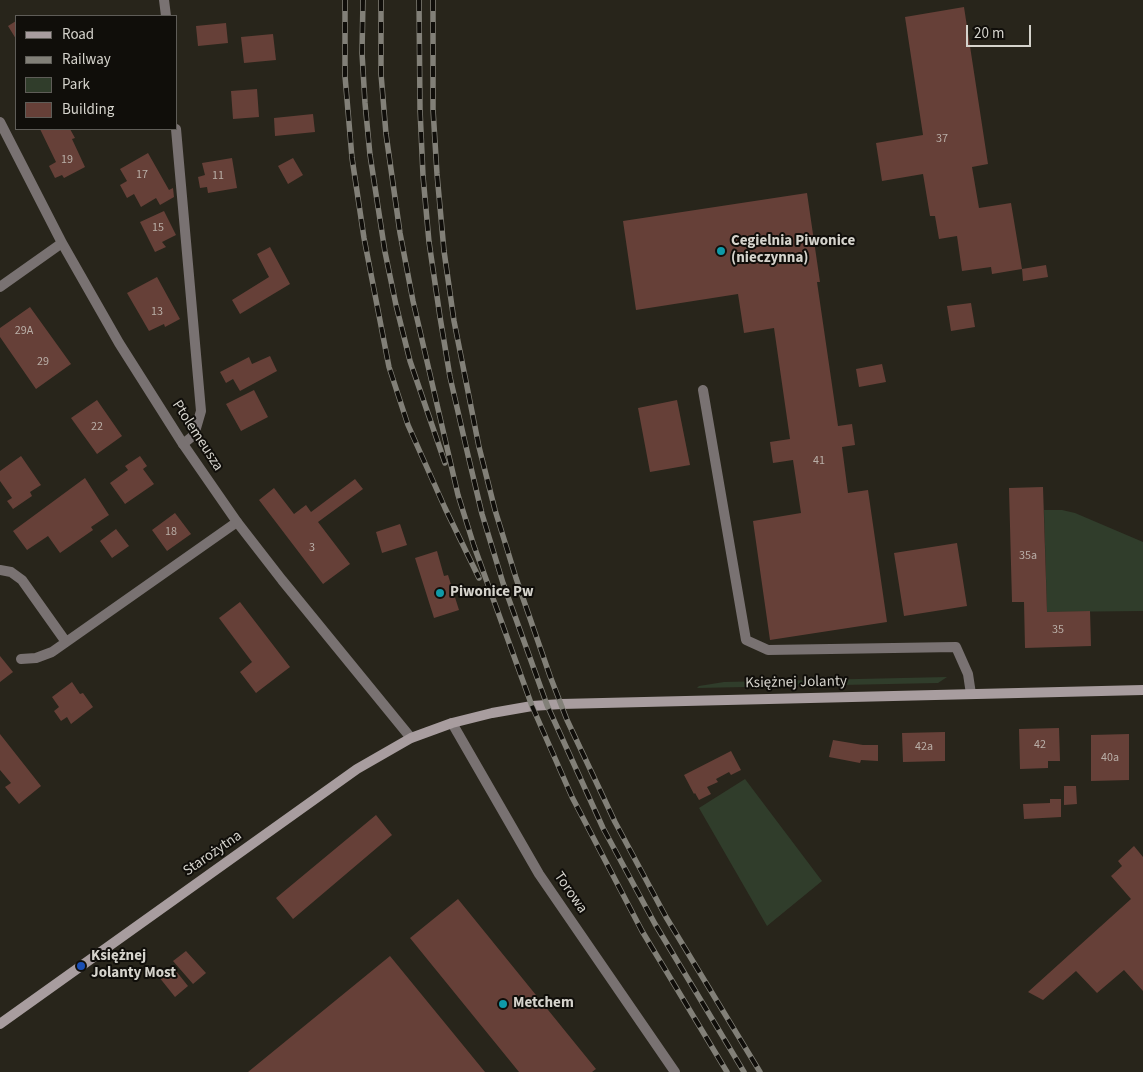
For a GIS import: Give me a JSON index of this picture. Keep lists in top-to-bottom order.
{
  "streets": {
    "street": [
      "Ptolemeusza",
      "Księżnej Jolanty",
      "Starożytna",
      "Torowa"
    ]
  },
  "crossings": [
    ["Ptolemeusza", "Starożytna"],
    ["Księżnej Jolanty", "Starożytna"],
    ["Księżnej Jolanty", "Torowa"],
    ["Starożytna", "Torowa"]
  ],
  "places": [
    "Cegielnia Piwonice (nieczynna)",
    "Piwonice Pw",
    "Księżnej Jolanty Most",
    "Metchem"
  ],
  "house_numbers": [
    "37",
    "19",
    "17",
    "11",
    "15",
    "13",
    "29A",
    "29",
    "22",
    "41",
    "18",
    "3",
    "35a",
    "35",
    "42",
    "42a",
    "40a"
  ],
  "legend": [
    "Road",
    "Railway",
    "Park",
    "Building"
  ],
  "scale_bar": "20 m"
}
